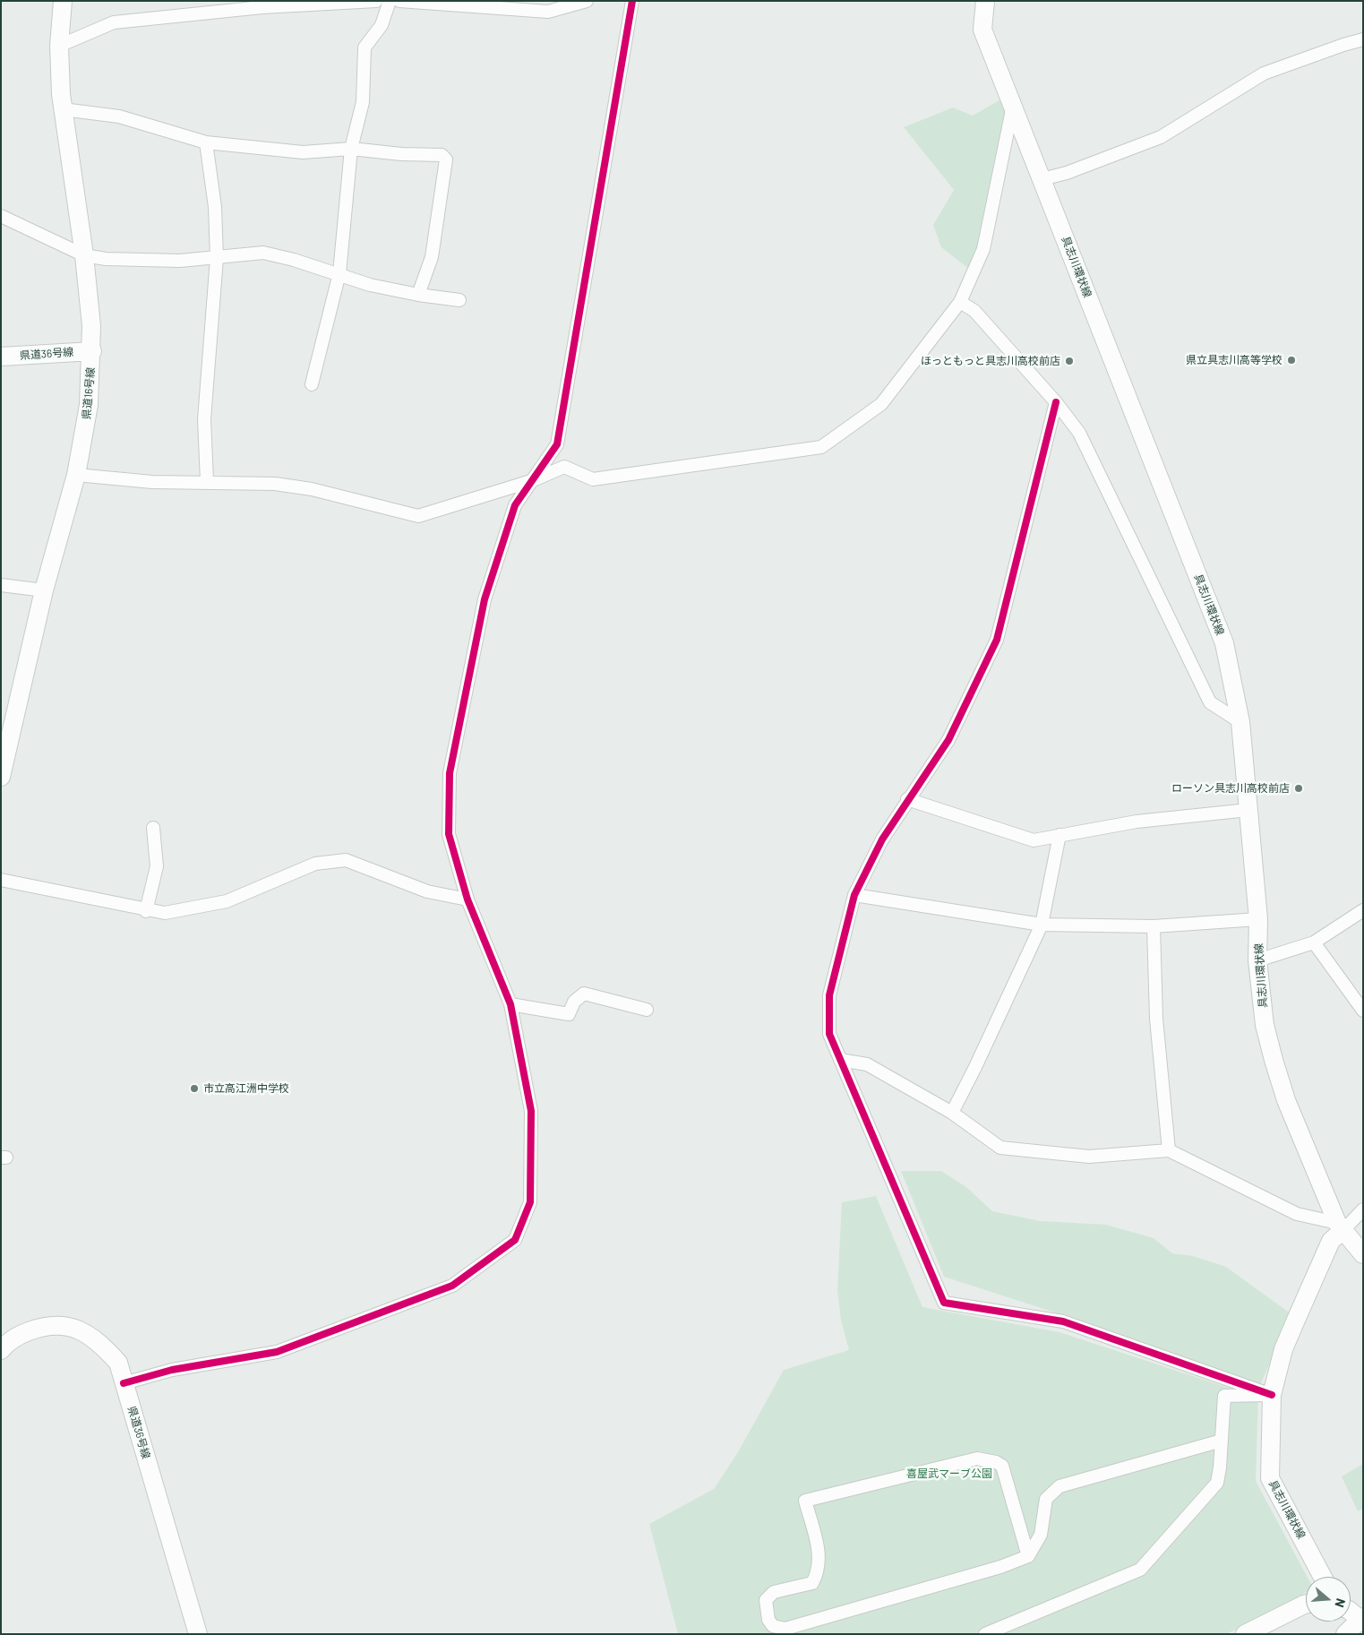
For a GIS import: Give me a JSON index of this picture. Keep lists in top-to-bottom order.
{
  "streets": {
    "main road": ["具志川環状線", "県道36号線", "県道16号線"]
  },
  "crossings": [
    ["県道36号線", "県道16号線"]
  ],
  "parks": ["喜屋武マーブ公園"],
  "places": [
    "県立具志川高等学校",
    "ほっともっと具志川高校前店",
    "ローソン具志川高校前店",
    "市立高江洲中学校"
  ],
  "north": "right"
}
